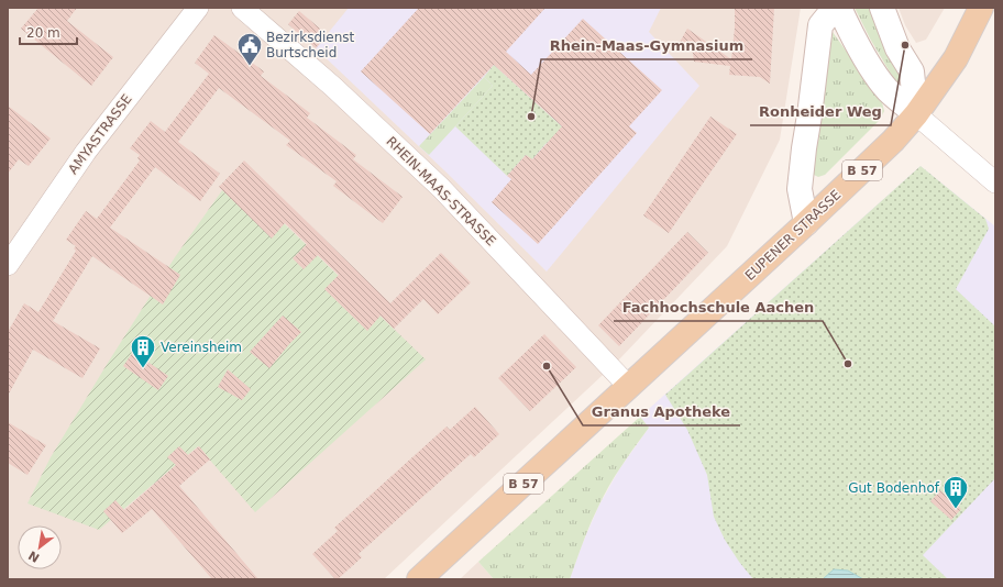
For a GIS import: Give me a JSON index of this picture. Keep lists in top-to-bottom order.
{
  "streets": {
    "main road": ["B 57", "EUPENER STRASSE"],
    "street": ["AMYASTRASSE", "RHEIN-MAAS-STRASSE"]
  },
  "crossings": [
    ["RHEIN-MAAS-STRASSE", "EUPENER STRASSE"]
  ],
  "places": {
    "other": [
      "Ronheider Weg",
      "Rhein-Maas-Gymnasium",
      "Fachhochschule Aachen",
      "Granus Apotheke"
    ],
    "public building": ["Bezirksdienst Burtscheid"],
    "building": ["Vereinsheim", "Gut Bodenhof"]
  },
  "scale_bar": "20 m",
  "north": "bottom left"
}
